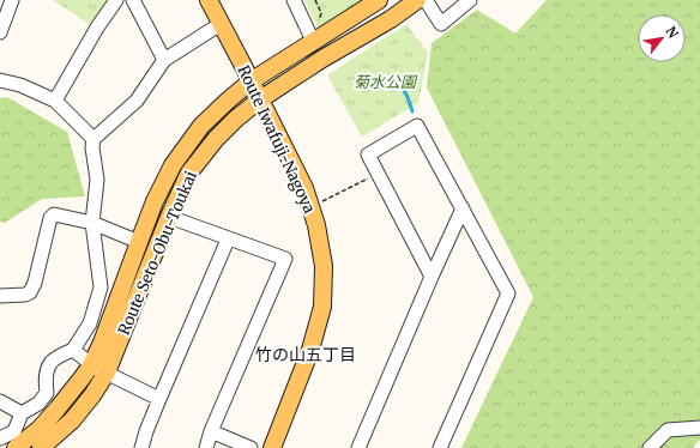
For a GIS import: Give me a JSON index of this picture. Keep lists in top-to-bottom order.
{
  "streets": {
    "main road": ["Route Iwafuji-Nagoya", "Route Seto-Obu-Toukai"]
  },
  "crossings": [
    ["Route Iwafuji-Nagoya", "Route Seto-Obu-Toukai"]
  ],
  "districts": ["竹の山五丁目"],
  "parks": ["菊水公園"],
  "north": "top right"
}
